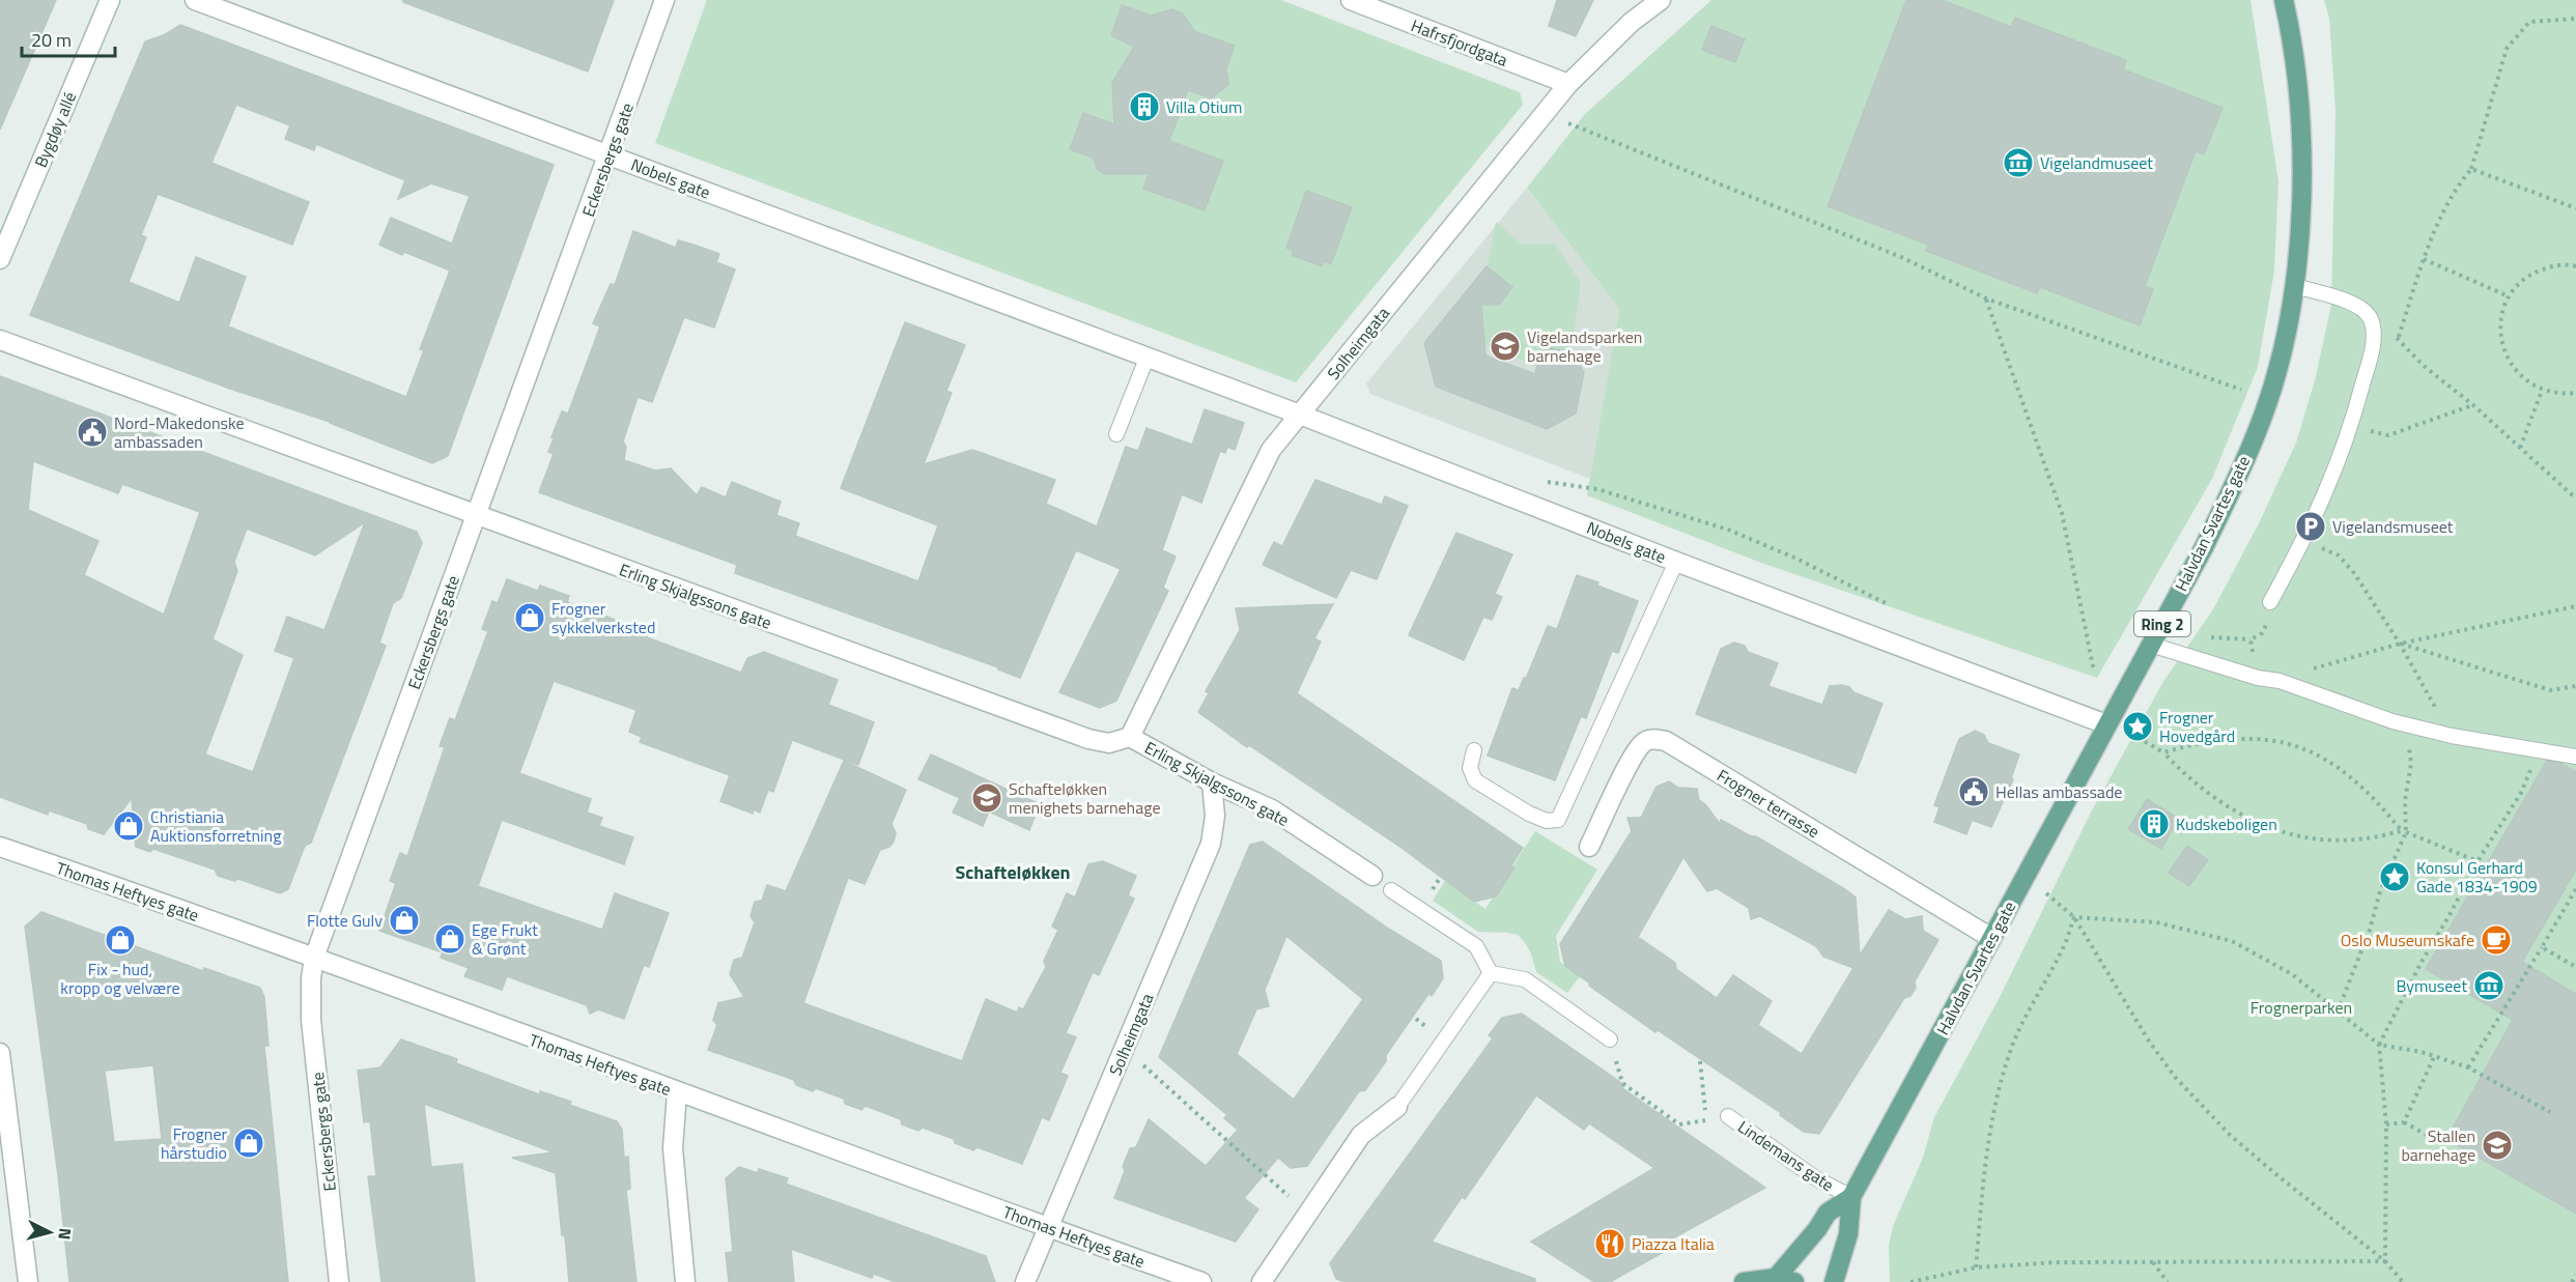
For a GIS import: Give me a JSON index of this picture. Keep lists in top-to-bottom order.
{
  "streets": {
    "main road": ["Halvdan Svartes gate", "Ring 2"],
    "street": [
      "Hafrsfjordgata",
      "Bygdøy allé",
      "Eckersbergs gate",
      "Nobels gate",
      "Solheimgata",
      "Erling Skjalgssons gate",
      "Frogner terrasse",
      "Thomas Heftyes gate"
    ],
    "lane": ["Lindemans gate"]
  },
  "crossings": [
    ["Hafrsfjordgata", "Solheimgata"],
    ["Eckersbergs gate", "Nobels gate"],
    ["Eckersbergs gate", "Erling Skjalgssons gate"],
    ["Eckersbergs gate", "Thomas Heftyes gate"],
    ["Nobels gate", "Solheimgata"],
    ["Nobels gate", "Halvdan Svartes gate"],
    ["Solheimgata", "Erling Skjalgssons gate"],
    ["Solheimgata", "Thomas Heftyes gate"],
    ["Halvdan Svartes gate", "Ring 2"],
    ["Halvdan Svartes gate", "Frogner terrasse"],
    ["Halvdan Svartes gate", "Lindemans gate"]
  ],
  "districts": ["Schafteløkken"],
  "parks": ["Frognerparken"],
  "places": {
    "building": ["Villa Otium", "Kudskeboligen"],
    "museum": ["Vigelandmuseet", "Bymuseet"],
    "school or university": ["Vigelandsparken barnehage", "Schafteløkken menighets barnehage", "Stallen barnehage"],
    "public building": ["Nord-Makedonske ambassaden", "Hellas ambassade"],
    "parking": ["Vigelandsmuseet"],
    "shop": [
      "Frogner sykkelverksted",
      "Christiania Auktionsforretning",
      "Flotte Gulv",
      "Ege Frukt & Grønt",
      "Fix - hud, kropp og velvære",
      "Frogner hårstudio"
    ],
    "place": ["Frogner Hovedgård", "Konsul Gerhard Gade 1834-1909"],
    "cafe": ["Oslo Museumskafe"],
    "restaurant": ["Piazza Italia"]
  },
  "scale_bar": "20 m",
  "north": "right"
}
